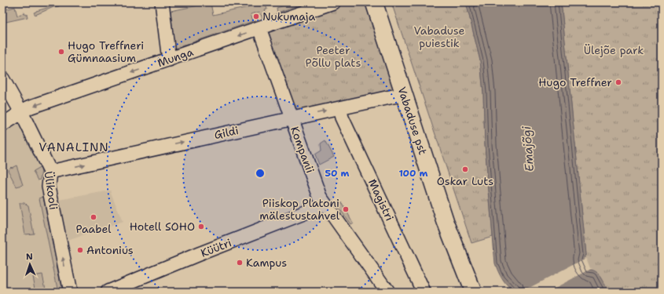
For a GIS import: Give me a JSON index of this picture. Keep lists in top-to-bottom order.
{
  "streets": {
    "main road": ["Vabaduse pst"],
    "street": [
      "Munga",
      "Gildi",
      "Kompanii",
      "Ülikooli",
      "Magistri",
      "Küütri"
    ]
  },
  "crossings": [
    ["Munga", "Kompanii"],
    ["Munga", "Ülikooli"],
    ["Vabaduse pst", "Gildi"],
    ["Gildi", "Kompanii"],
    ["Gildi", "Ülikooli"],
    ["Gildi", "Magistri"],
    ["Kompanii", "Küütri"]
  ],
  "one_way": ["Munga", "Gildi", "Ülikooli"],
  "districts": ["VANALINN"],
  "water": ["Emajõgi"],
  "parks": ["Vabaduse puiestik", "Peeter Põllu plats", "Ülejõe park"],
  "places": [
    "Nukumaja",
    "Hugo Treffneri Gümnaasium",
    "Hugo Treffner",
    "Oskar Luts",
    "Piiskop Platoni mälestustahvel",
    "Paabel",
    "Hotell SOHO",
    "Antonius",
    "Kampus"
  ],
  "north": "top",
  "rings": ["50 m", "100 m"]
}
